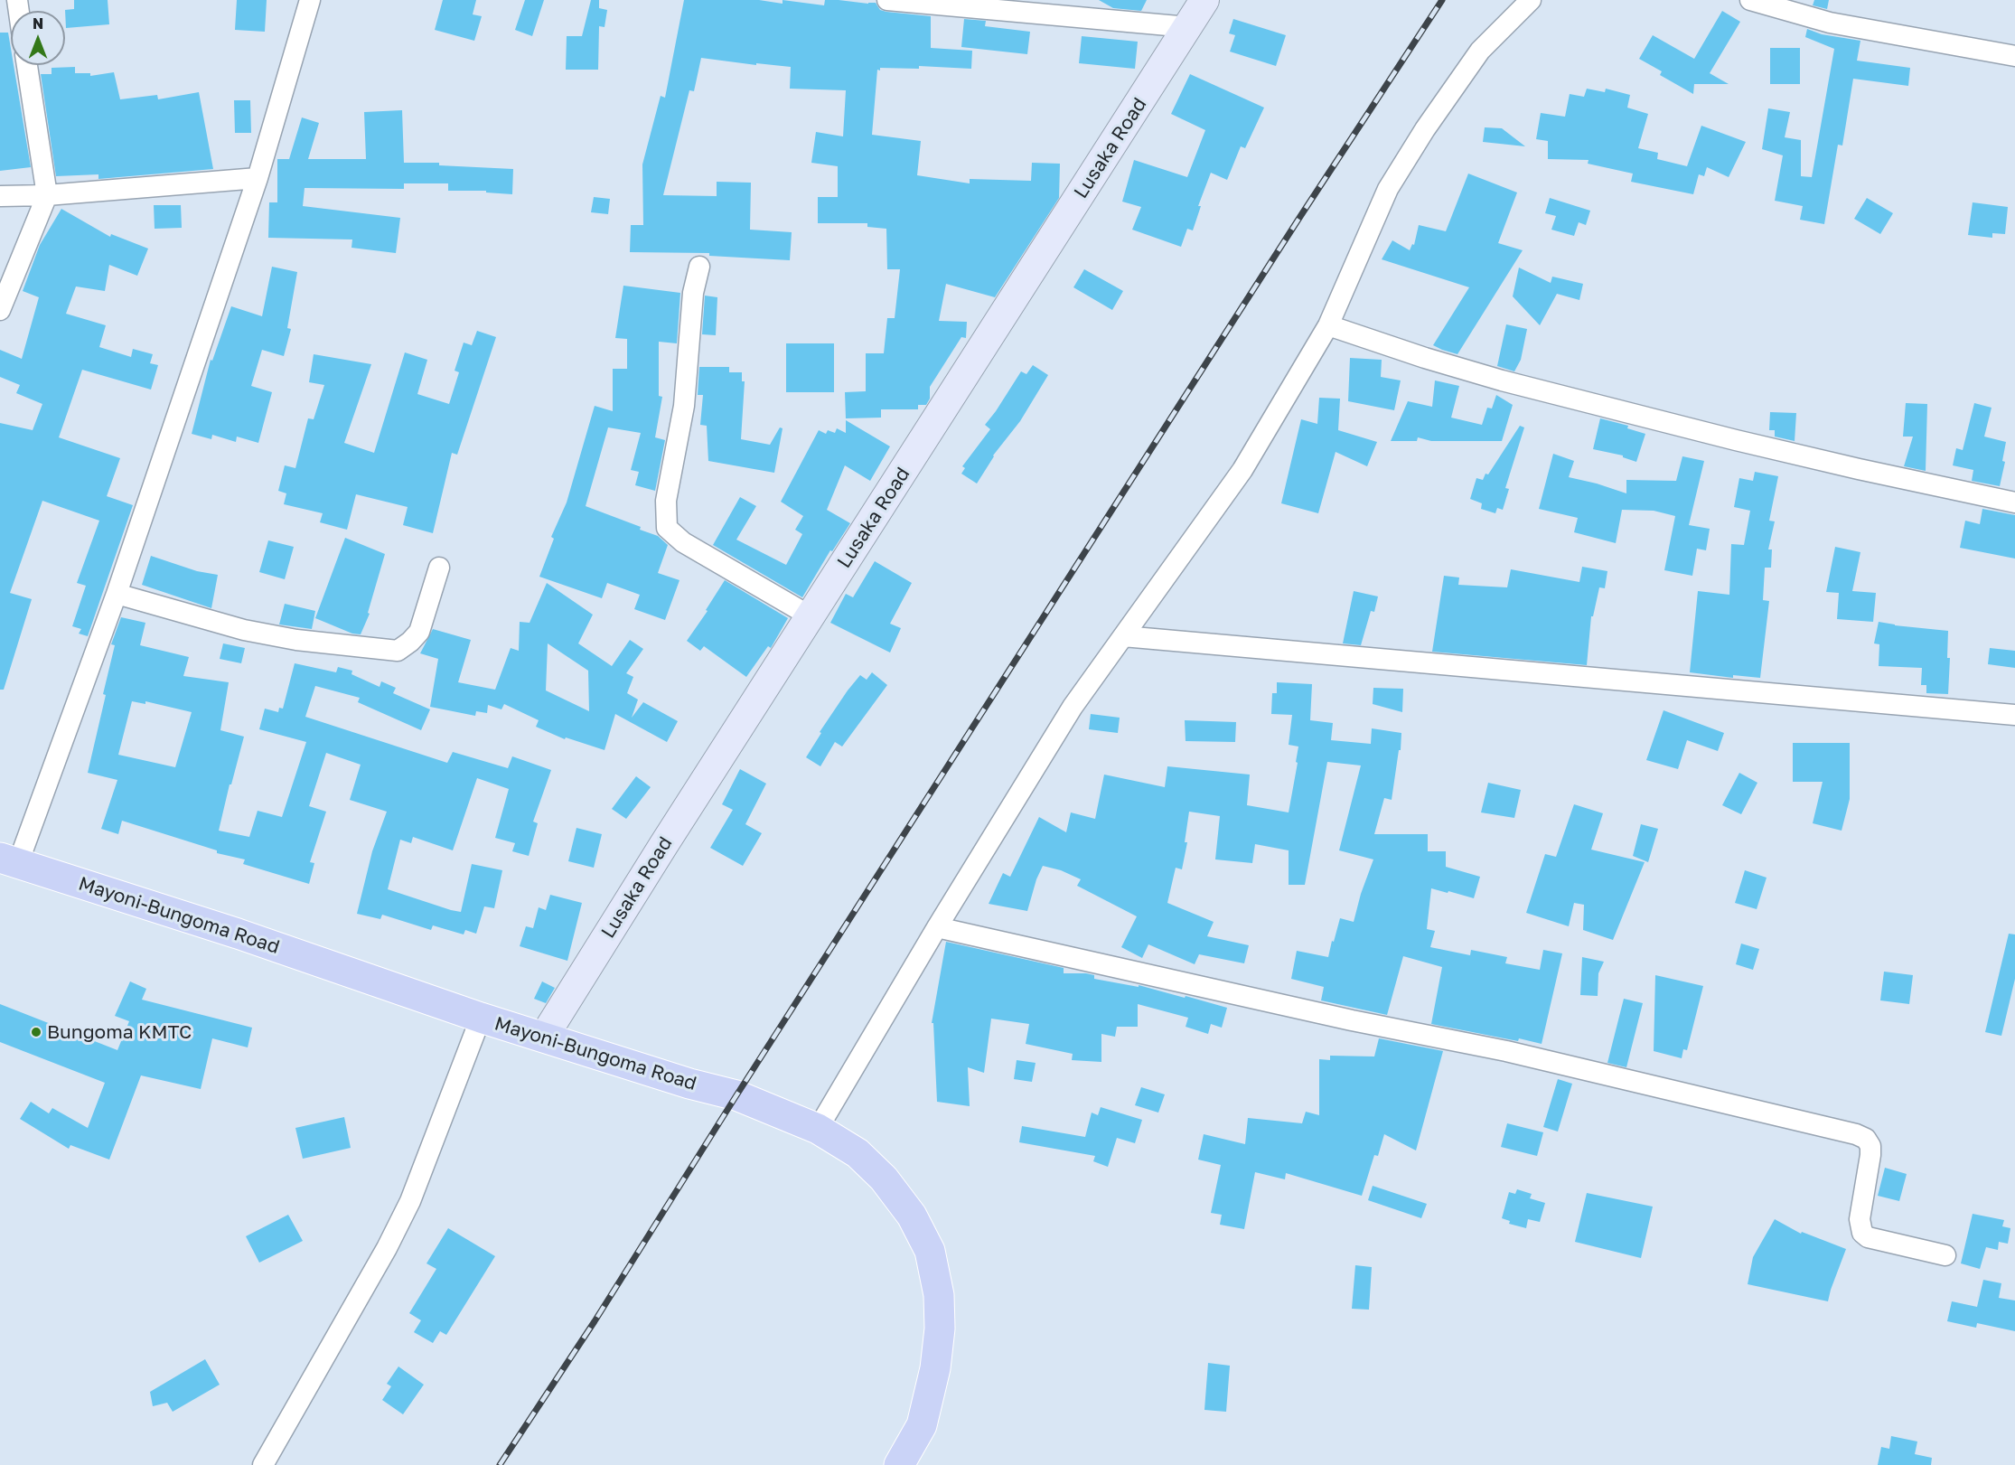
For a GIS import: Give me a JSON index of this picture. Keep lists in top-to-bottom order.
{
  "streets": {
    "main road": ["Mayoni-Bungoma Road"],
    "street": ["Lusaka Road"]
  },
  "crossings": [
    ["Lusaka Road", "Mayoni-Bungoma Road"]
  ],
  "places": ["Bungoma KMTC"],
  "north": "top"
}
